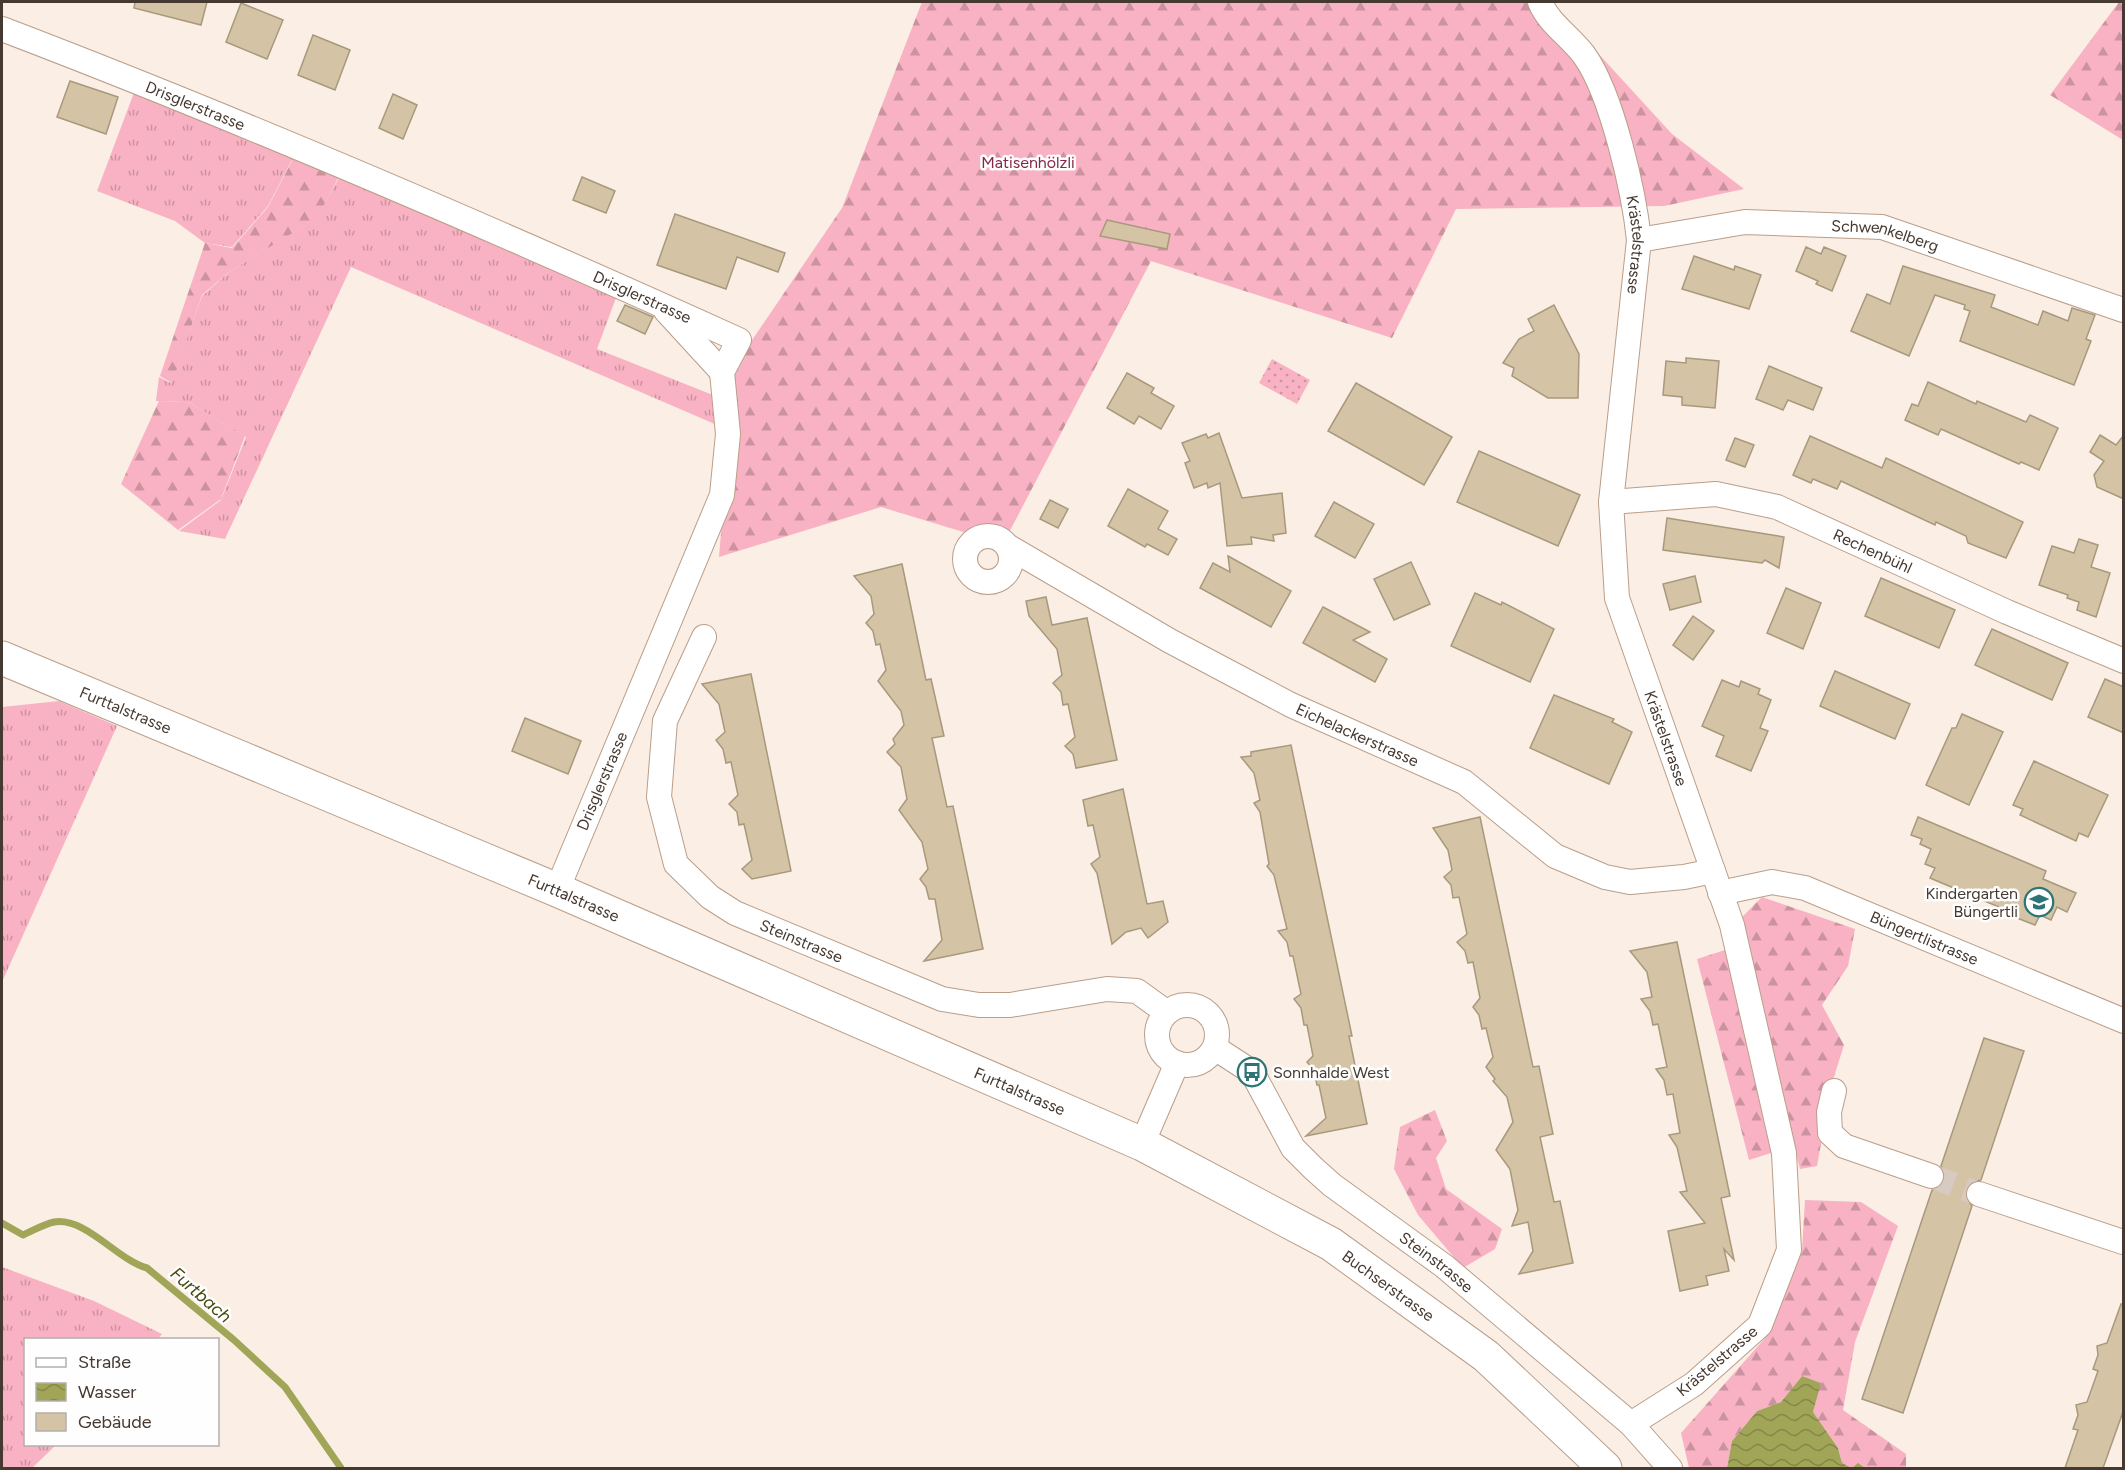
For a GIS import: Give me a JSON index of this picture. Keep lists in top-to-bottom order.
{
  "streets": {
    "main road": ["Furttalstrasse", "Buchserstrasse"],
    "street": [
      "Drisglerstrasse",
      "Schwenkelberg",
      "Krästelstrasse",
      "Rechenbühl",
      "Eichelackerstrasse",
      "Büngertlistrasse",
      "Steinstrasse"
    ]
  },
  "crossings": [
    ["Drisglerstrasse", "Furttalstrasse"],
    ["Schwenkelberg", "Krästelstrasse"],
    ["Krästelstrasse", "Rechenbühl"],
    ["Krästelstrasse", "Eichelackerstrasse"],
    ["Krästelstrasse", "Büngertlistrasse"],
    ["Krästelstrasse", "Steinstrasse"],
    ["Furttalstrasse", "Buchserstrasse"],
    ["Eichelackerstrasse", "Büngertlistrasse"]
  ],
  "water": ["Furtbach"],
  "parks": ["Matisenhölzli"],
  "places": {
    "school or university": ["Kindergarten Büngertli"],
    "bus stop": ["Sonnhalde West"]
  },
  "legend": ["Straße", "Wasser", "Gebäude"]
}
